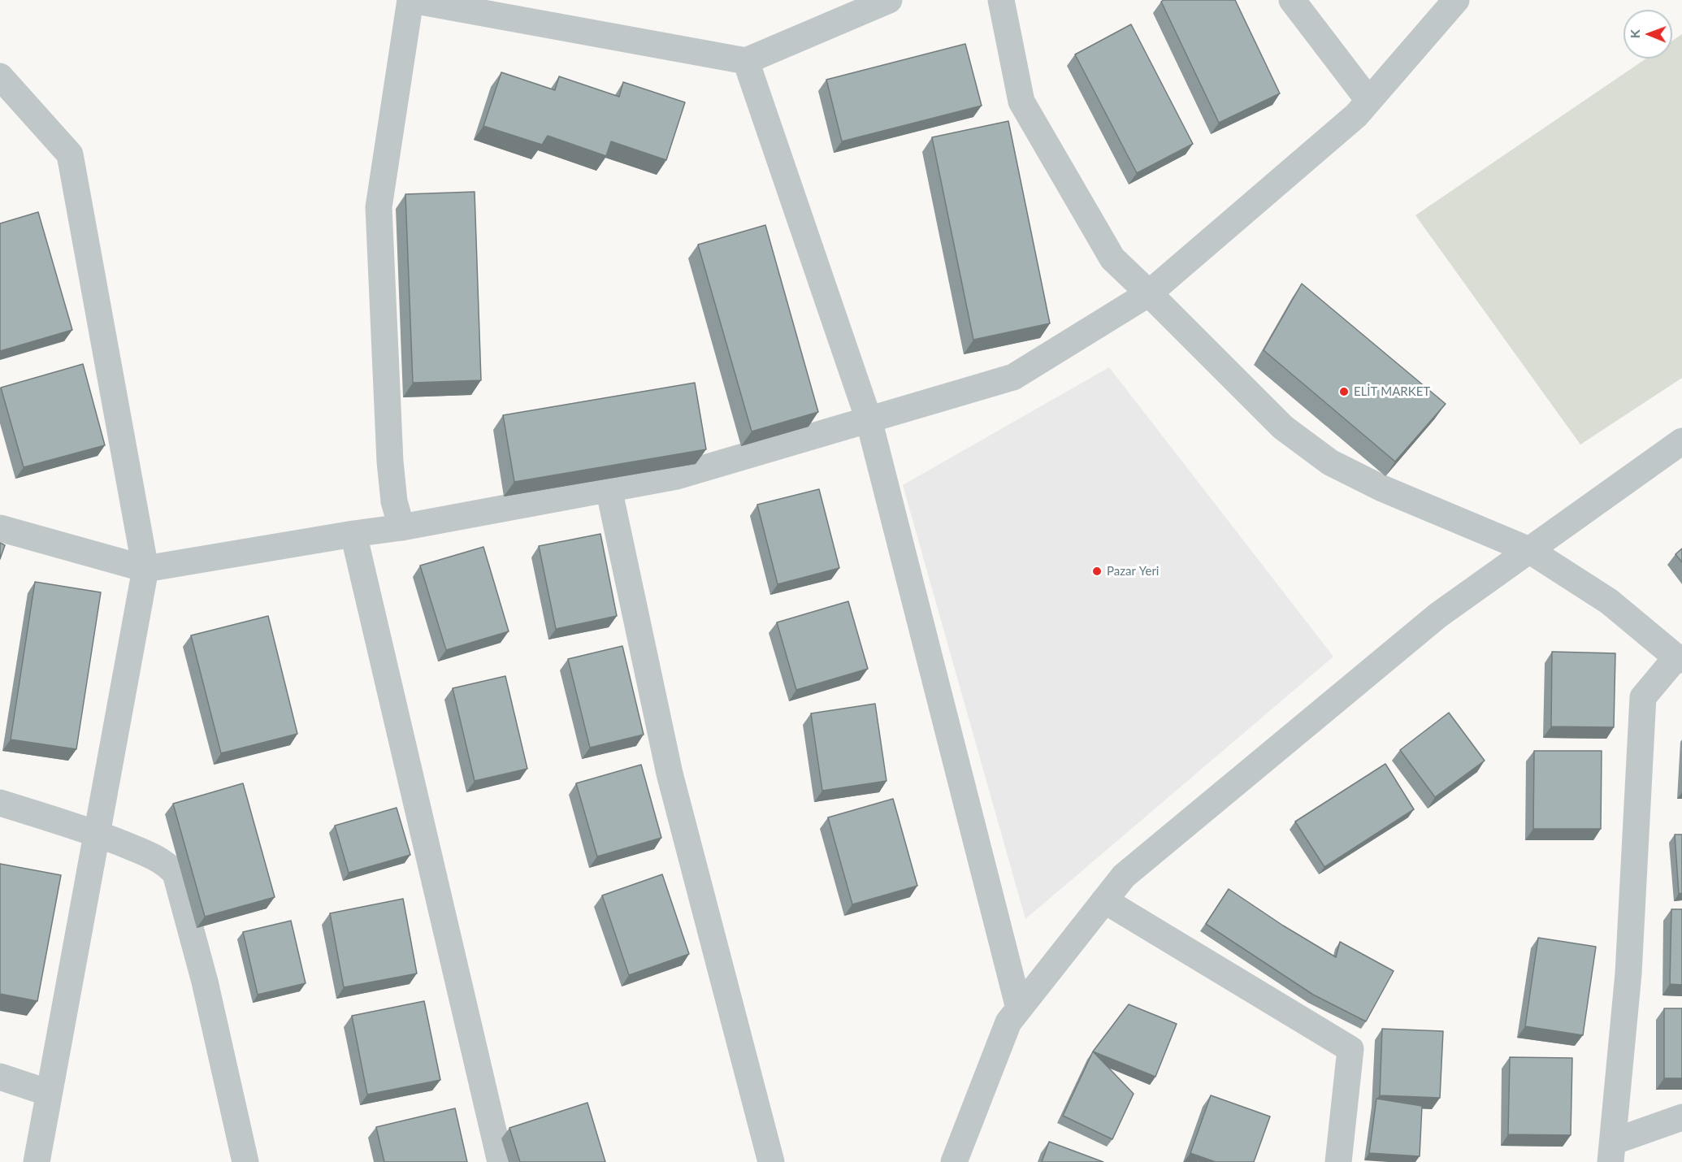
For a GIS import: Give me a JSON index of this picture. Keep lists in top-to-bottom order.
{
  "places": ["ELİT MARKET", "Pazar Yeri"],
  "north": "left"
}
